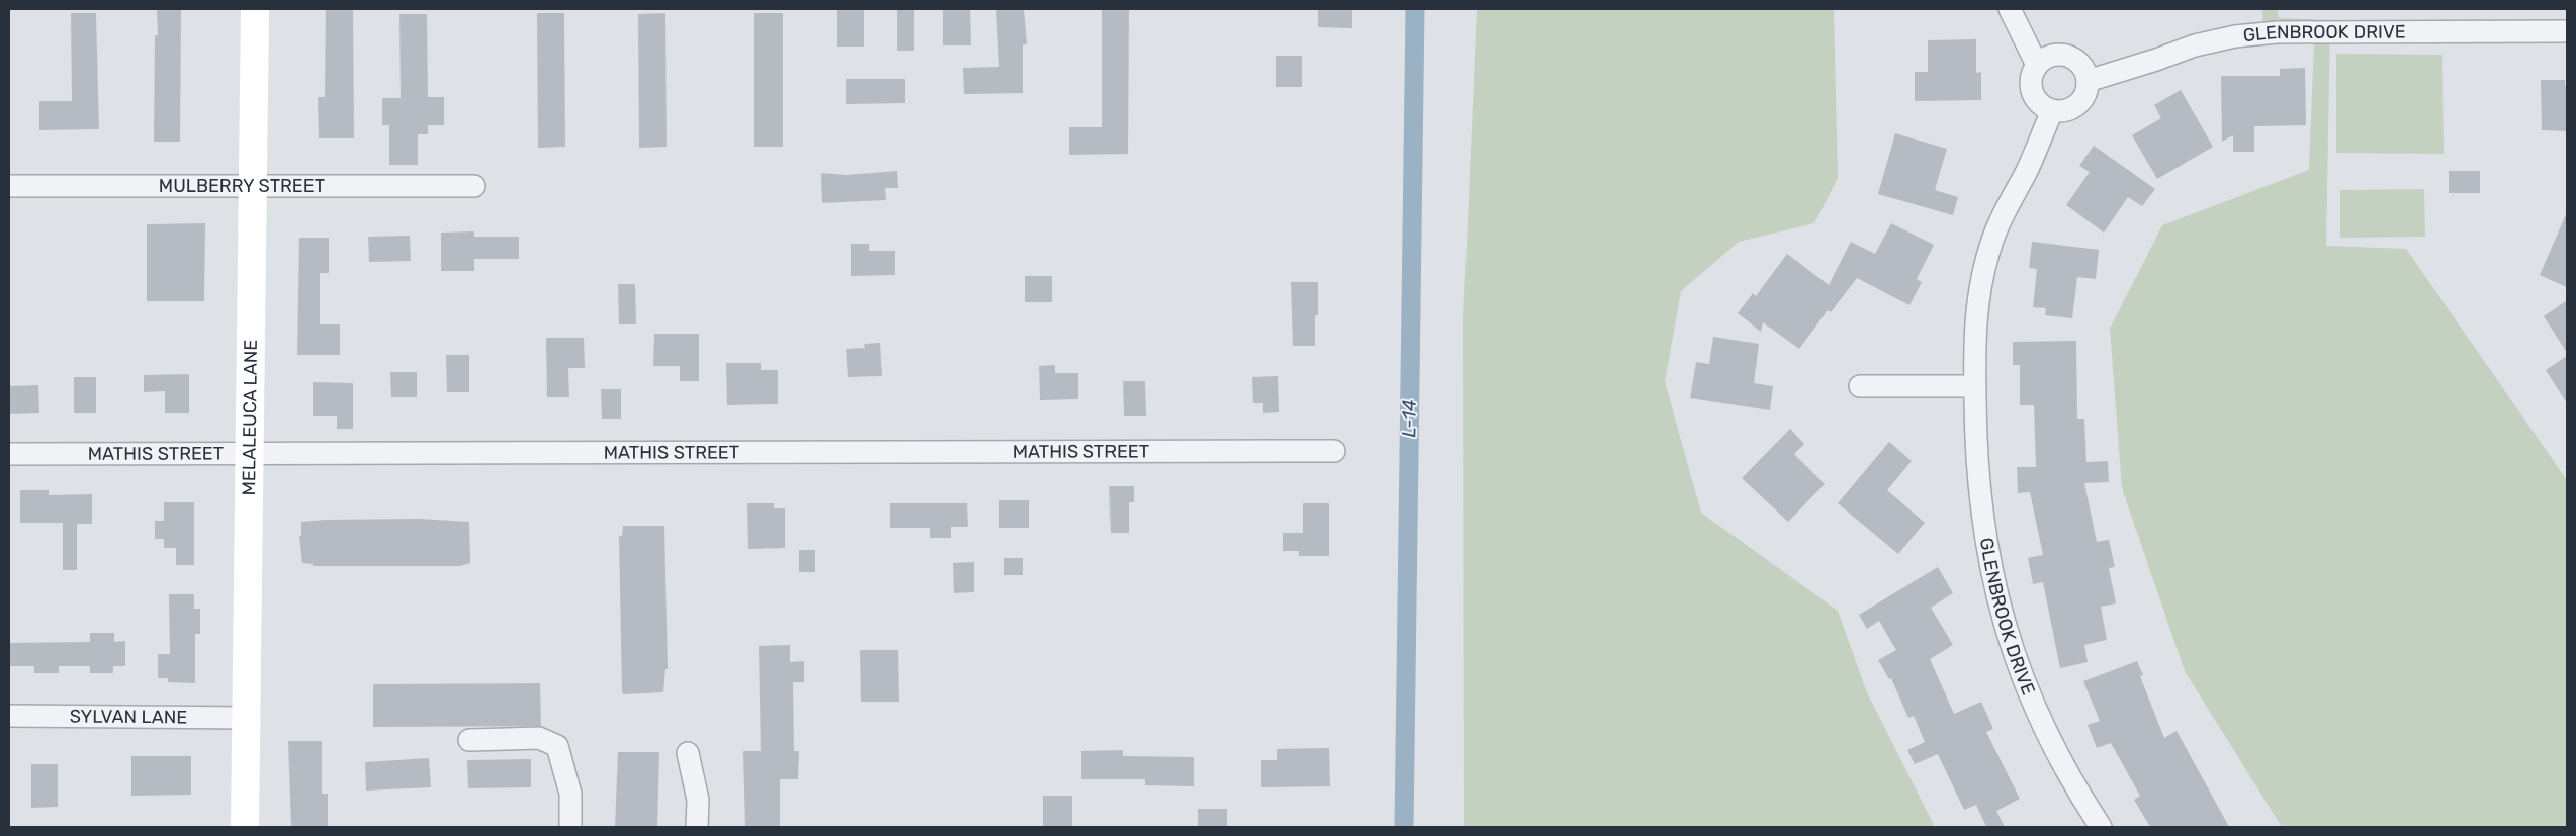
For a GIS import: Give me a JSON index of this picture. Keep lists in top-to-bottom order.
{
  "streets": {
    "street": [
      "GLENBROOK DRIVE",
      "MULBERRY STREET",
      "MELALEUCA LANE",
      "MATHIS STREET",
      "SYLVAN LANE"
    ]
  },
  "crossings": [
    ["MULBERRY STREET", "MELALEUCA LANE"],
    ["MELALEUCA LANE", "MATHIS STREET"],
    ["MELALEUCA LANE", "SYLVAN LANE"]
  ],
  "water": ["L-14"]
}
